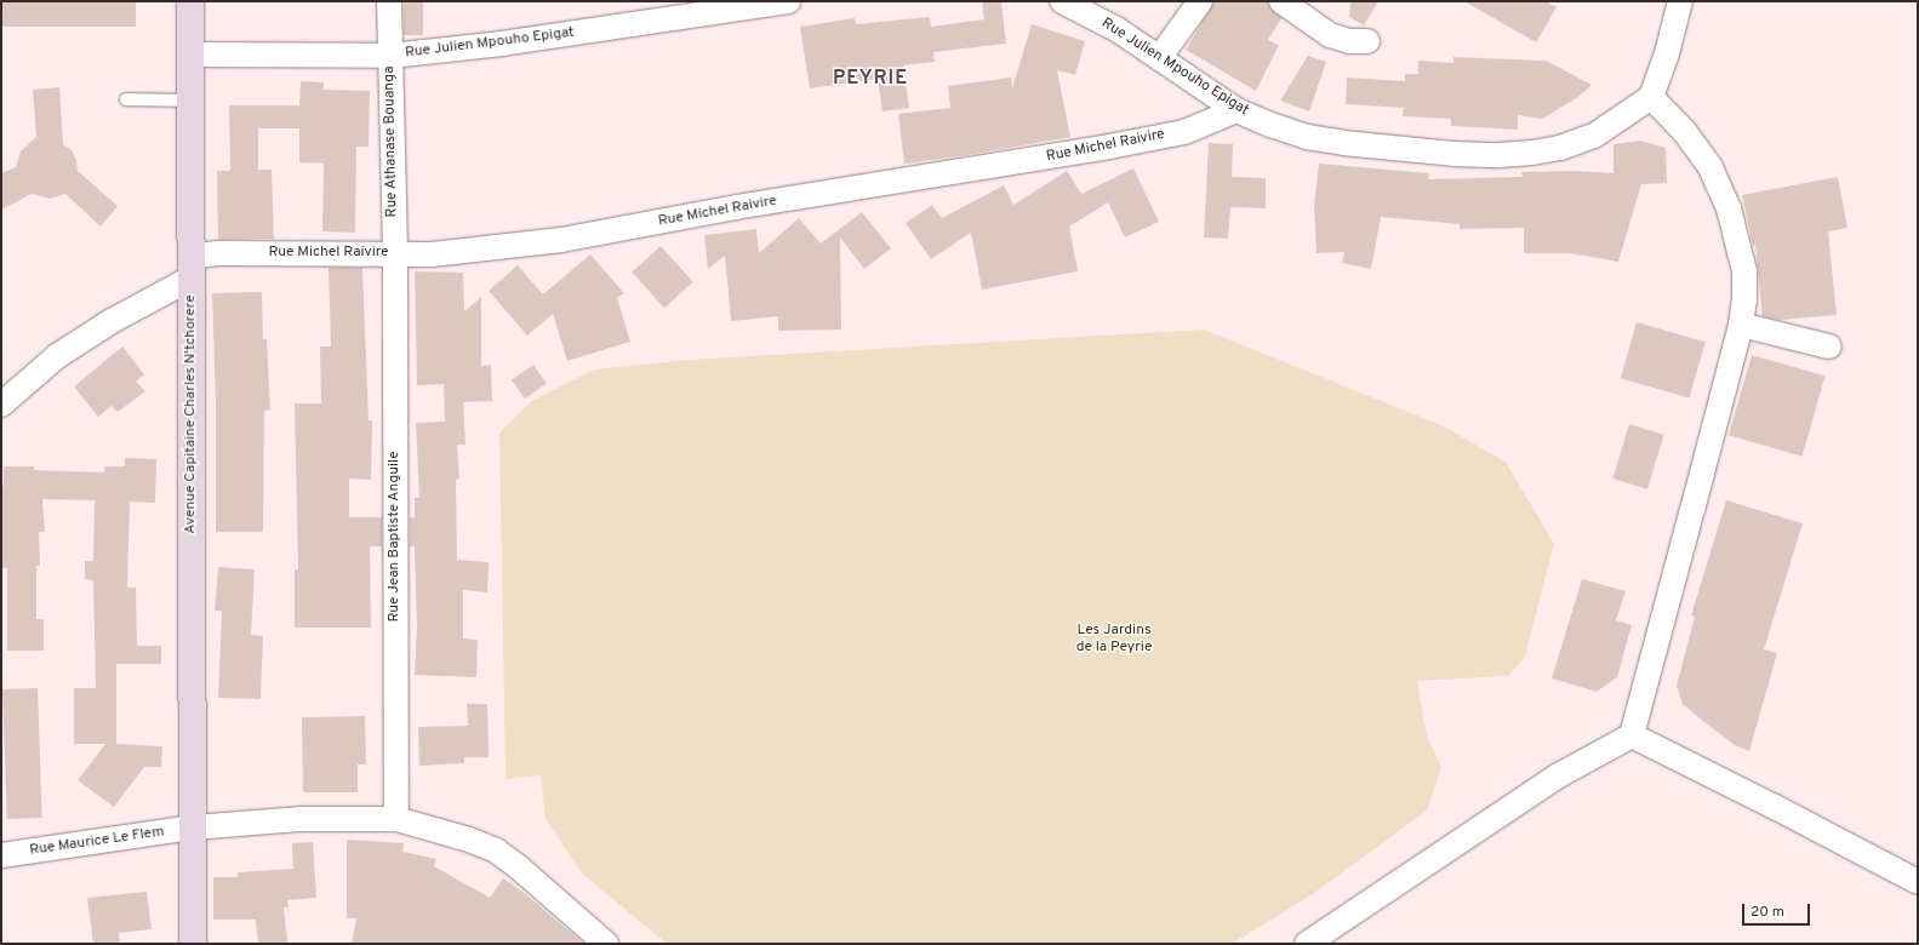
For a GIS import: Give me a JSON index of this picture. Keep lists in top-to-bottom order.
{
  "streets": {
    "main road": ["Avenue Capitaine Charles N'tchorere"],
    "street": [
      "Rue Julien Mpouho Epigat",
      "Rue Athanase Bouanga",
      "Rue Michel Raivire",
      "Rue Jean Baptiste Anguile",
      "Rue Maurice Le Flem"
    ]
  },
  "crossings": [
    ["Rue Julien Mpouho Epigat", "Rue Athanase Bouanga"],
    ["Rue Julien Mpouho Epigat", "Rue Michel Raivire"],
    ["Rue Julien Mpouho Epigat", "Avenue Capitaine Charles N'tchorere"],
    ["Rue Athanase Bouanga", "Rue Michel Raivire"],
    ["Rue Athanase Bouanga", "Rue Jean Baptiste Anguile"],
    ["Rue Michel Raivire", "Avenue Capitaine Charles N'tchorere"],
    ["Rue Michel Raivire", "Rue Jean Baptiste Anguile"],
    ["Avenue Capitaine Charles N'tchorere", "Rue Maurice Le Flem"],
    ["Rue Jean Baptiste Anguile", "Rue Maurice Le Flem"]
  ],
  "districts": ["PEYRIE"],
  "parks": ["Les Jardins de la Peyrie"],
  "scale_bar": "20 m"
}
